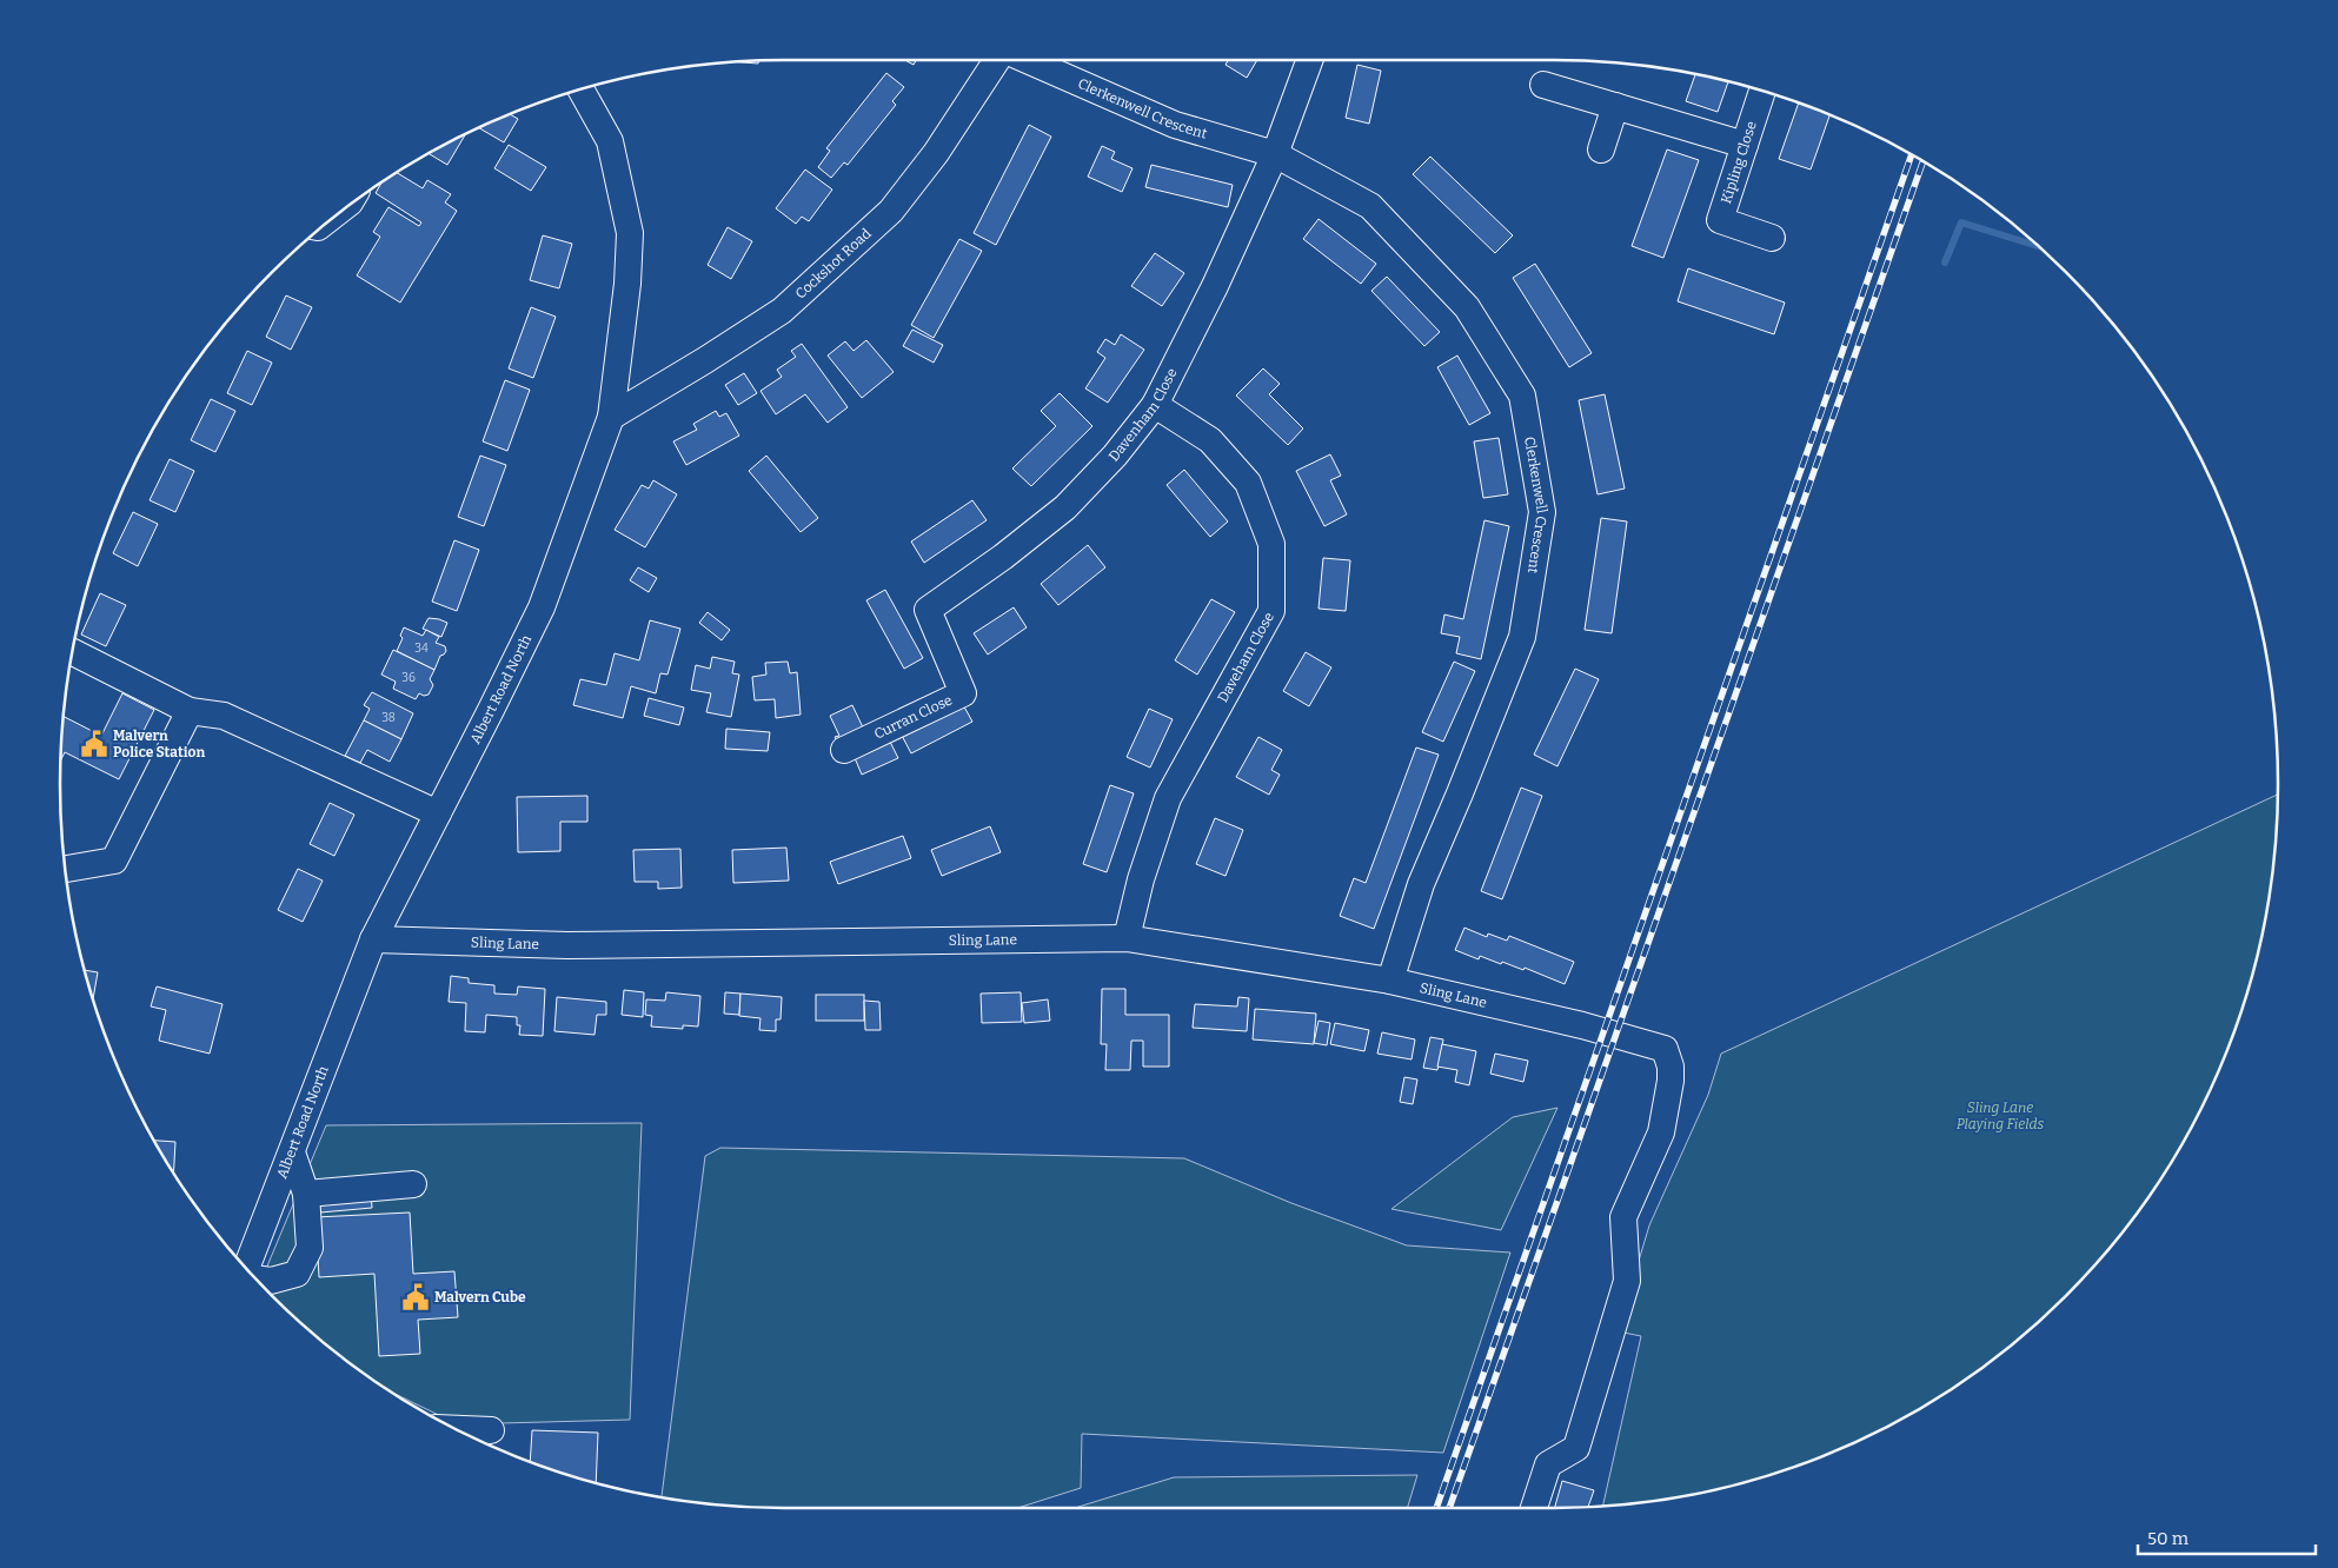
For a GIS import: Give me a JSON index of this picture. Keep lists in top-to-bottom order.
{
  "streets": {
    "street": [
      "Clerkenwell Crescent",
      "Kipling Close",
      "Cockshot Road",
      "Davenham Close",
      "Daveham Close",
      "Albert Road North",
      "Curran Close",
      "Sling Lane"
    ]
  },
  "crossings": [
    ["Clerkenwell Crescent", "Davenham Close"],
    ["Clerkenwell Crescent", "Sling Lane"],
    ["Cockshot Road", "Albert Road North"],
    ["Davenham Close", "Daveham Close"],
    ["Davenham Close", "Curran Close"],
    ["Daveham Close", "Sling Lane"],
    ["Albert Road North", "Sling Lane"]
  ],
  "parks": ["Sling Lane Playing Fields"],
  "places": {
    "public building": ["Malvern Police Station", "Malvern Cube"]
  },
  "house_numbers": ["34", "36", "38"],
  "scale_bar": "50 m"
}
